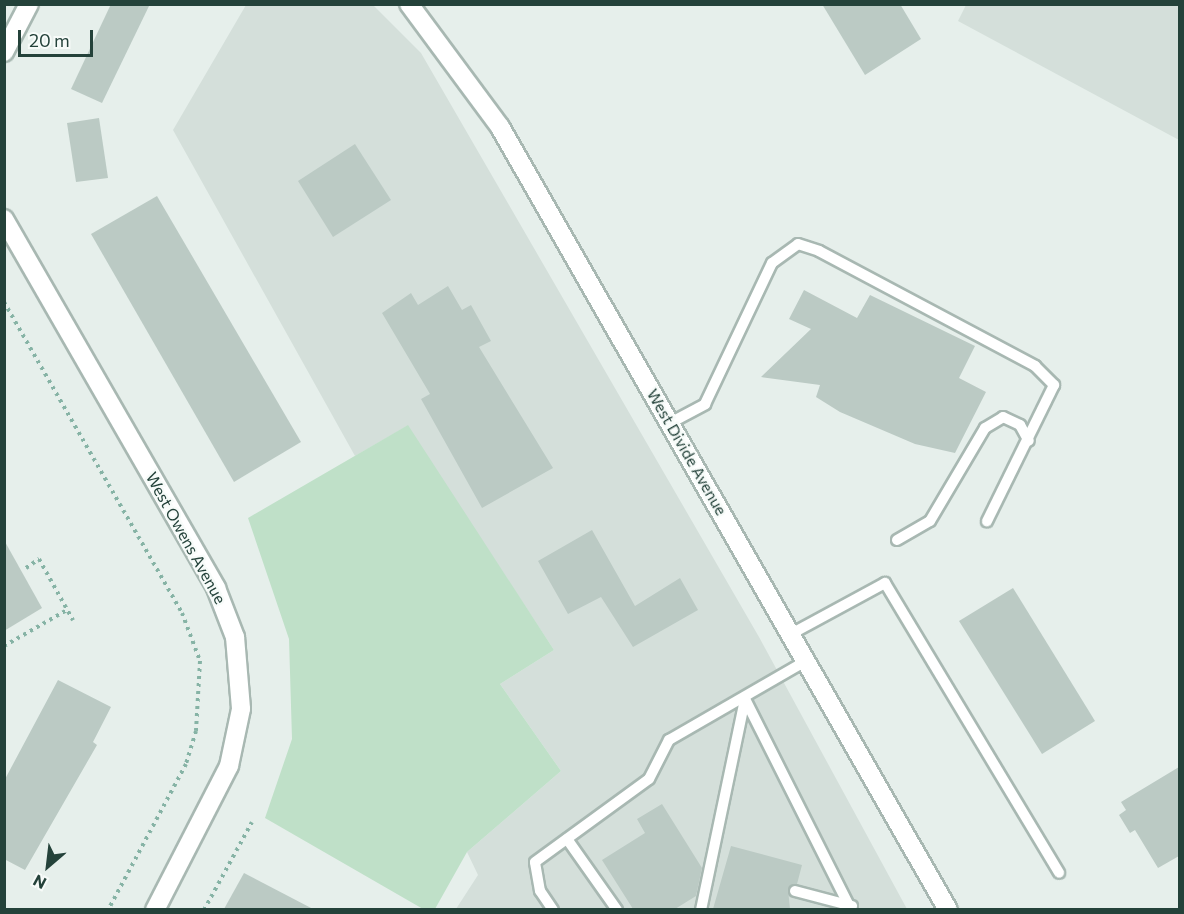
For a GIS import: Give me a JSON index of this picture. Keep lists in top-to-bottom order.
{
  "streets": {
    "street": ["West Divide Avenue", "West Owens Avenue"]
  },
  "scale_bar": "20 m",
  "north": "bottom left"
}
